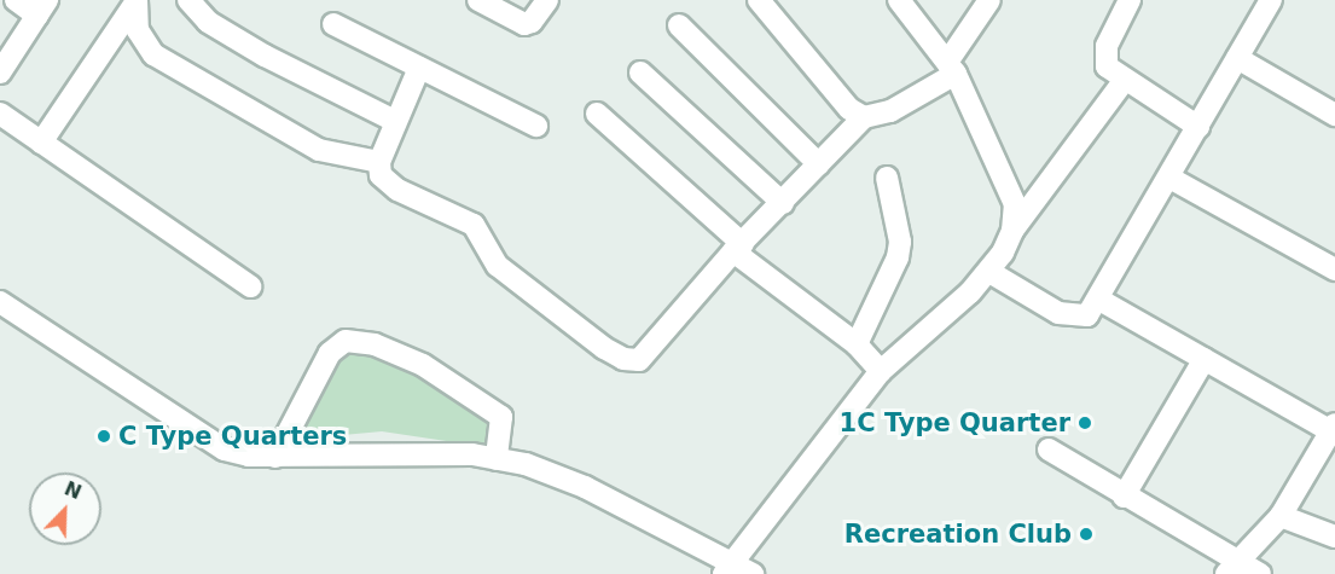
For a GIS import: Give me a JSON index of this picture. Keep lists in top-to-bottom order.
{
  "places": ["1C Type Quarter", "C Type Quarters", "Recreation Club"],
  "north": "top right"
}
